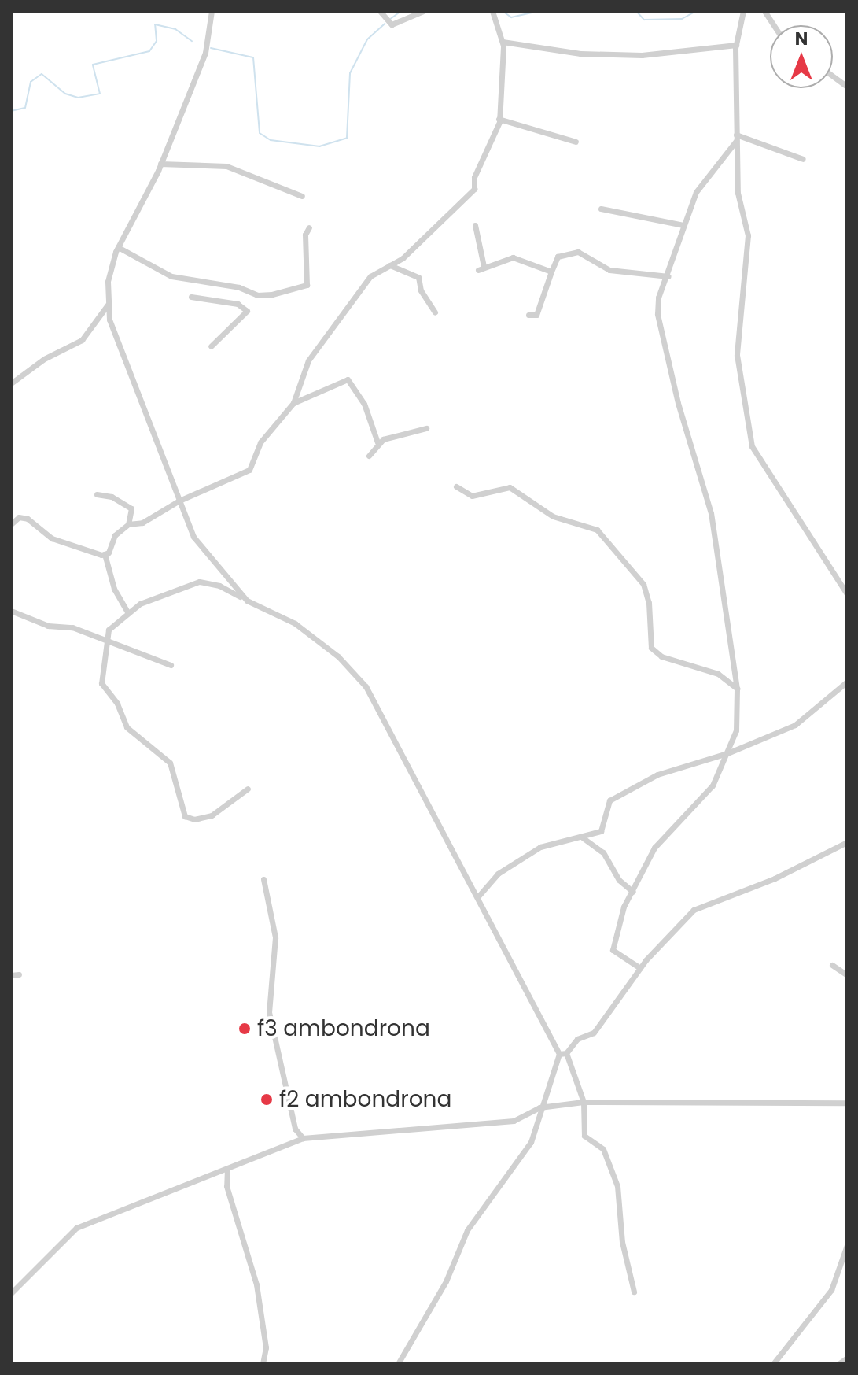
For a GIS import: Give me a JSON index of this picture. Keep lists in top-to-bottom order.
{
  "places": ["f3 ambondrona", "f2 ambondrona"],
  "north": "top"
}
